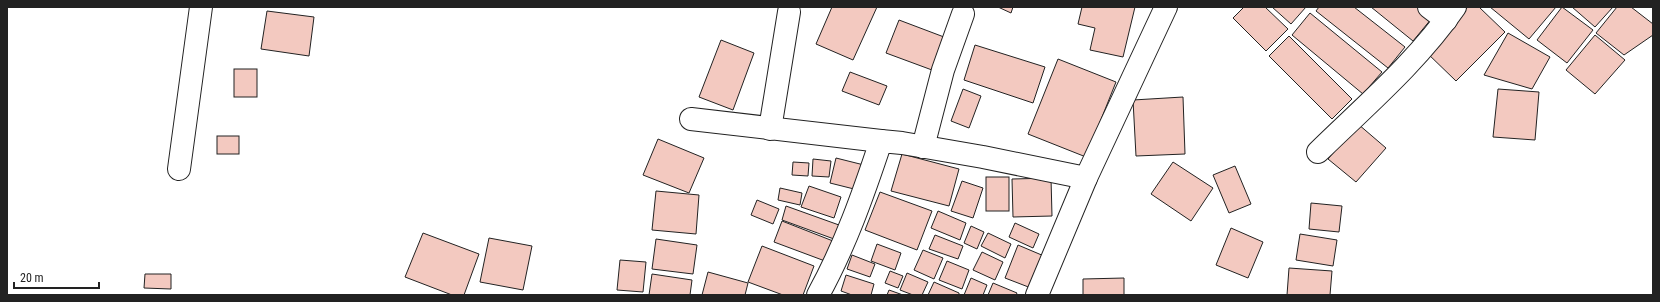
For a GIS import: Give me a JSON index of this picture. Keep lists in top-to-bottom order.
{
  "scale_bar": "20 m"
}
